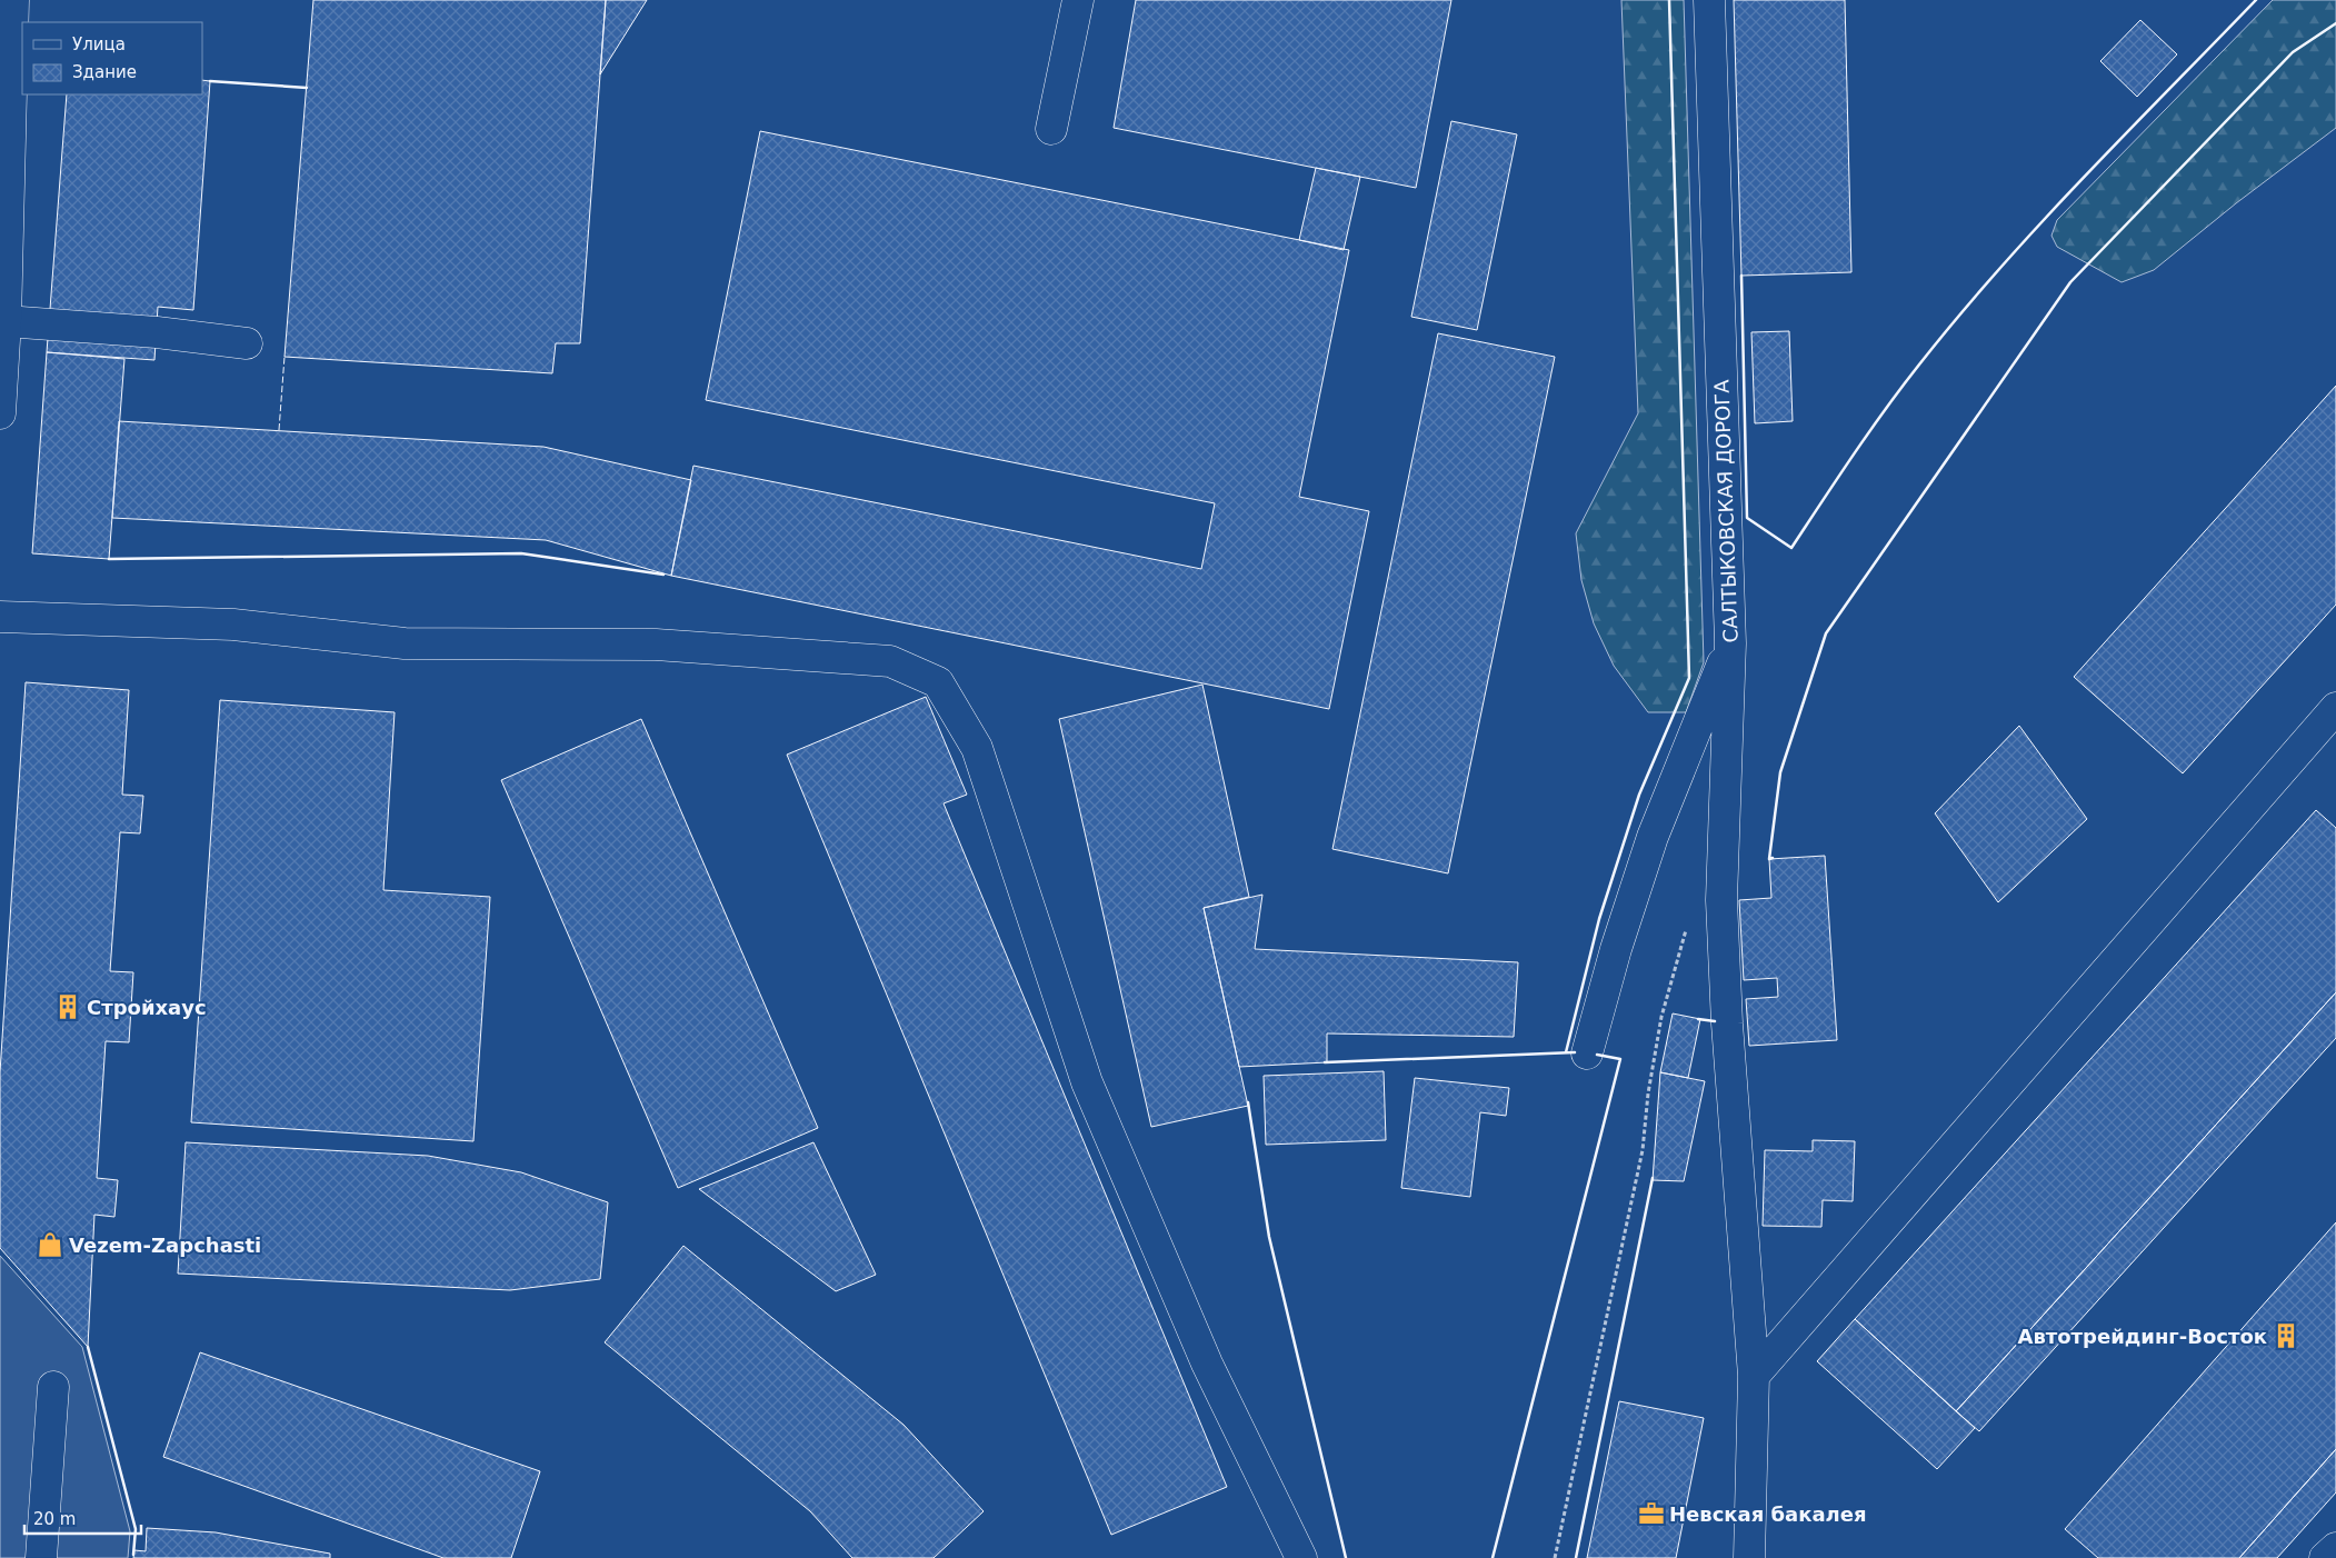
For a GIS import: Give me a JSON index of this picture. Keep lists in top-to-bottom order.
{
  "streets": {
    "street": ["САЛТЫКОВСКАЯ ДОРОГА"]
  },
  "places": {
    "building": ["Стройхаус", "Автотрейдинг-Восток"],
    "shop": ["Vezem-Zapchasti"],
    "office": ["Невская бакалея"]
  },
  "legend": ["Улица", "Здание"],
  "scale_bar": "20 m"
}
